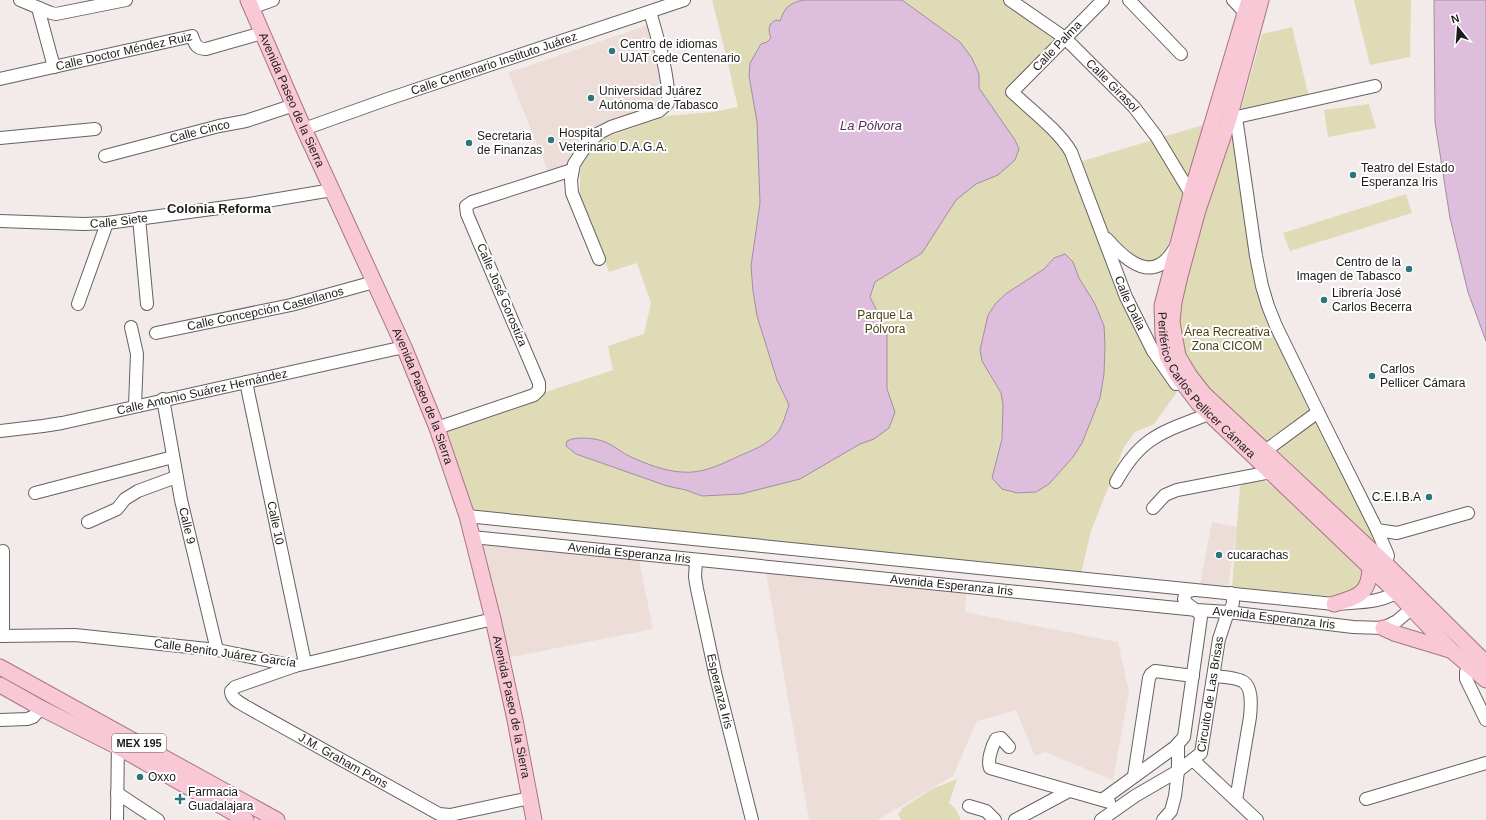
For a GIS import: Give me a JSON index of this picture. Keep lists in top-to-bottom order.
{
  "streets": {
    "main road": ["Avenida Paseo de la Sierra", "Periférico Carlos Pellicer Cámara", "MEX 195"],
    "street": [
      "Calle Palma",
      "Calle Doctor Méndez Ruiz",
      "Calle Centenario Instituto Juárez",
      "Calle Girasol",
      "Calle Cinco",
      "Calle Siete",
      "Calle José Gorostiza",
      "Calle Dalia",
      "Calle Concepción Castellanos",
      "Calle Antonio Suárez Hernández",
      "Calle 10",
      "Calle 9",
      "Avenida Esperanza Iris",
      "Calle Benito Juárez García",
      "Esperanza Iris",
      "Circuito de Las Brisas",
      "J.M. Graham Pons"
    ]
  },
  "crossings": [
    ["Calle Palma", "Calle Girasol"],
    ["Calle Palma", "Calle Dalia"],
    ["Calle Doctor Méndez Ruiz", "Avenida Paseo de la Sierra"],
    ["Calle Centenario Instituto Juárez", "Avenida Paseo de la Sierra"],
    ["Calle Girasol", "Periférico Carlos Pellicer Cámara"],
    ["Avenida Paseo de la Sierra", "Calle Cinco"],
    ["Avenida Paseo de la Sierra", "Calle Siete"],
    ["Avenida Paseo de la Sierra", "Calle José Gorostiza"],
    ["Avenida Paseo de la Sierra", "Calle Concepción Castellanos"],
    ["Avenida Paseo de la Sierra", "Calle Antonio Suárez Hernández"],
    ["Avenida Paseo de la Sierra", "Avenida Esperanza Iris"],
    ["Avenida Paseo de la Sierra", "Calle Benito Juárez García"],
    ["Avenida Paseo de la Sierra", "J.M. Graham Pons"],
    ["Calle Dalia", "Periférico Carlos Pellicer Cámara"],
    ["Periférico Carlos Pellicer Cámara", "Avenida Esperanza Iris"],
    ["Calle Antonio Suárez Hernández", "Calle 10"],
    ["Calle Antonio Suárez Hernández", "Calle 9"],
    ["Calle 10", "Calle Benito Juárez García"],
    ["Calle 10", "J.M. Graham Pons"],
    ["Calle 9", "Calle Benito Juárez García"],
    ["Avenida Esperanza Iris", "Esperanza Iris"],
    ["Avenida Esperanza Iris", "Circuito de Las Brisas"],
    ["Calle Benito Juárez García", "J.M. Graham Pons"]
  ],
  "districts": ["Colonia Reforma"],
  "water": ["La Pólvora"],
  "parks": ["Parque La Pólvora", "Área Recreativa Zona CICOM"],
  "places": {
    "other": [
      "Centro de idiomas UJAT cede Centenario",
      "Universidad Juárez Autónoma de Tabasco",
      "Hospital Veterinario D.A.G.A.",
      "Secretaria de Finanzas",
      "Teatro del Estado Esperanza Iris",
      "Centro de la Imagen de Tabasco",
      "Librería José Carlos Becerra",
      "Carlos Pellicer Cámara",
      "C.E.I.B.A",
      "cucarachas",
      "Oxxo"
    ],
    "health": ["Farmacia Guadalajara"]
  },
  "north": "top"
}
